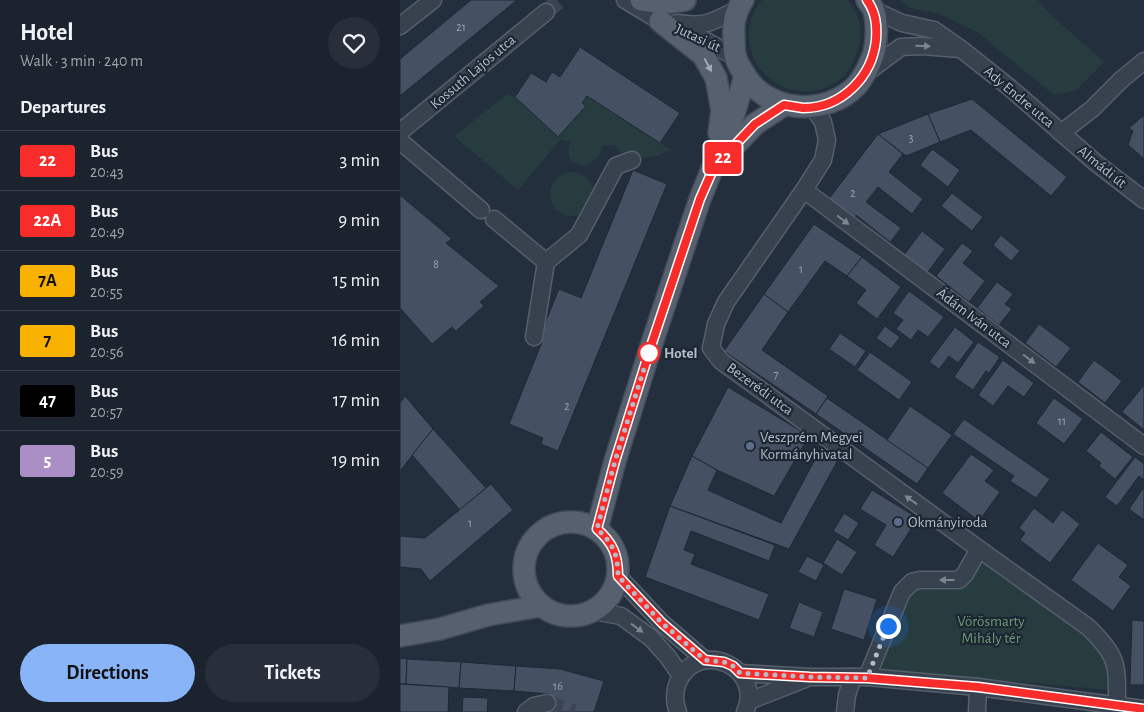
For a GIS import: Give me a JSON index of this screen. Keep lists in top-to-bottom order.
{
  "streets": {
    "street": [
      "Jutasi út",
      "Kossuth Lajos utca",
      "Ady Endre utca",
      "Almádi út",
      "Ádám Iván utca",
      "Bezerédi utca"
    ]
  },
  "crossings": [
    ["Ady Endre utca", "Almádi út"],
    ["Ádám Iván utca", "Bezerédi utca"]
  ],
  "one_way": ["Ádám Iván utca"],
  "parks": ["Vörösmarty Mihály tér"],
  "places": ["Hotel", "Veszprém Megyei Kormányhivatal", "Okmányiroda"],
  "lines": ["bus line 22"],
  "house_numbers": [
    "21",
    "3",
    "2",
    "8",
    "1",
    "7",
    "2",
    "11",
    "1",
    "16"
  ],
  "page": {
    "heading": [
      ["Hotel", "Walk · 3 min · 240 m"],
      "Departures"
    ],
    "on_map": "22",
    "list": [
      {
        "mark": "22",
        "name": "Bus",
        "note": "20:43",
        "value": "3 min"
      },
      {
        "mark": "22A",
        "name": "Bus",
        "note": "20:49",
        "value": "9 min"
      },
      {
        "mark": "7A",
        "name": "Bus",
        "note": "20:55",
        "value": "15 min"
      },
      {
        "mark": "7",
        "name": "Bus",
        "note": "20:56",
        "value": "16 min"
      },
      {
        "mark": "47",
        "name": "Bus",
        "note": "20:57",
        "value": "17 min"
      },
      {
        "mark": "5",
        "name": "Bus",
        "note": "20:59",
        "value": "19 min"
      }
    ],
    "buttons": ["Directions", "Tickets"]
  }
}
